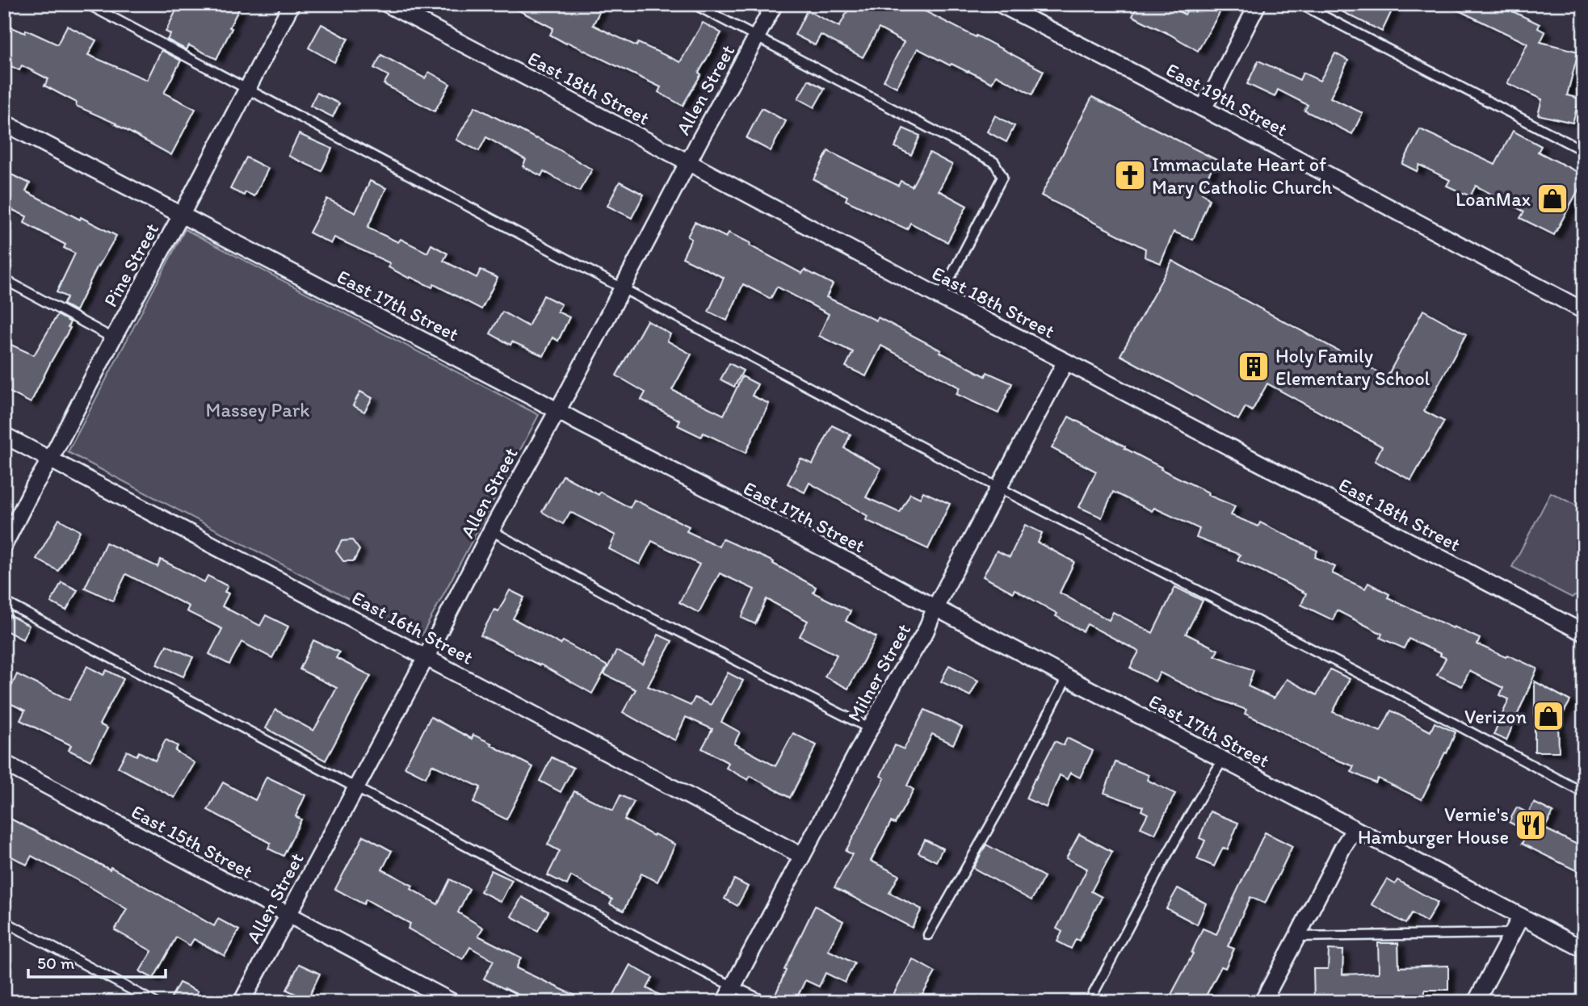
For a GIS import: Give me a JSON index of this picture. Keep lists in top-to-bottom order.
{
  "streets": {
    "street": [
      "East 18th Street",
      "Allen Street",
      "East 19th Street",
      "Pine Street",
      "East 17th Street",
      "East 16th Street",
      "Milner Street",
      "East 15th Street"
    ]
  },
  "crossings": [
    ["East 18th Street", "Allen Street"],
    ["East 18th Street", "Milner Street"],
    ["Allen Street", "East 17th Street"],
    ["Allen Street", "East 16th Street"],
    ["Allen Street", "East 15th Street"],
    ["Pine Street", "East 17th Street"],
    ["Pine Street", "East 16th Street"],
    ["East 17th Street", "Milner Street"],
    ["East 16th Street", "Milner Street"]
  ],
  "parks": ["Massey Park"],
  "places": {
    "church": ["Immaculate Heart of Mary Catholic Church"],
    "shop": ["LoanMax", "Verizon"],
    "building": ["Holy Family Elementary School"],
    "restaurant": ["Vernie's Hamburger House"]
  },
  "scale_bar": "50 m"
}
